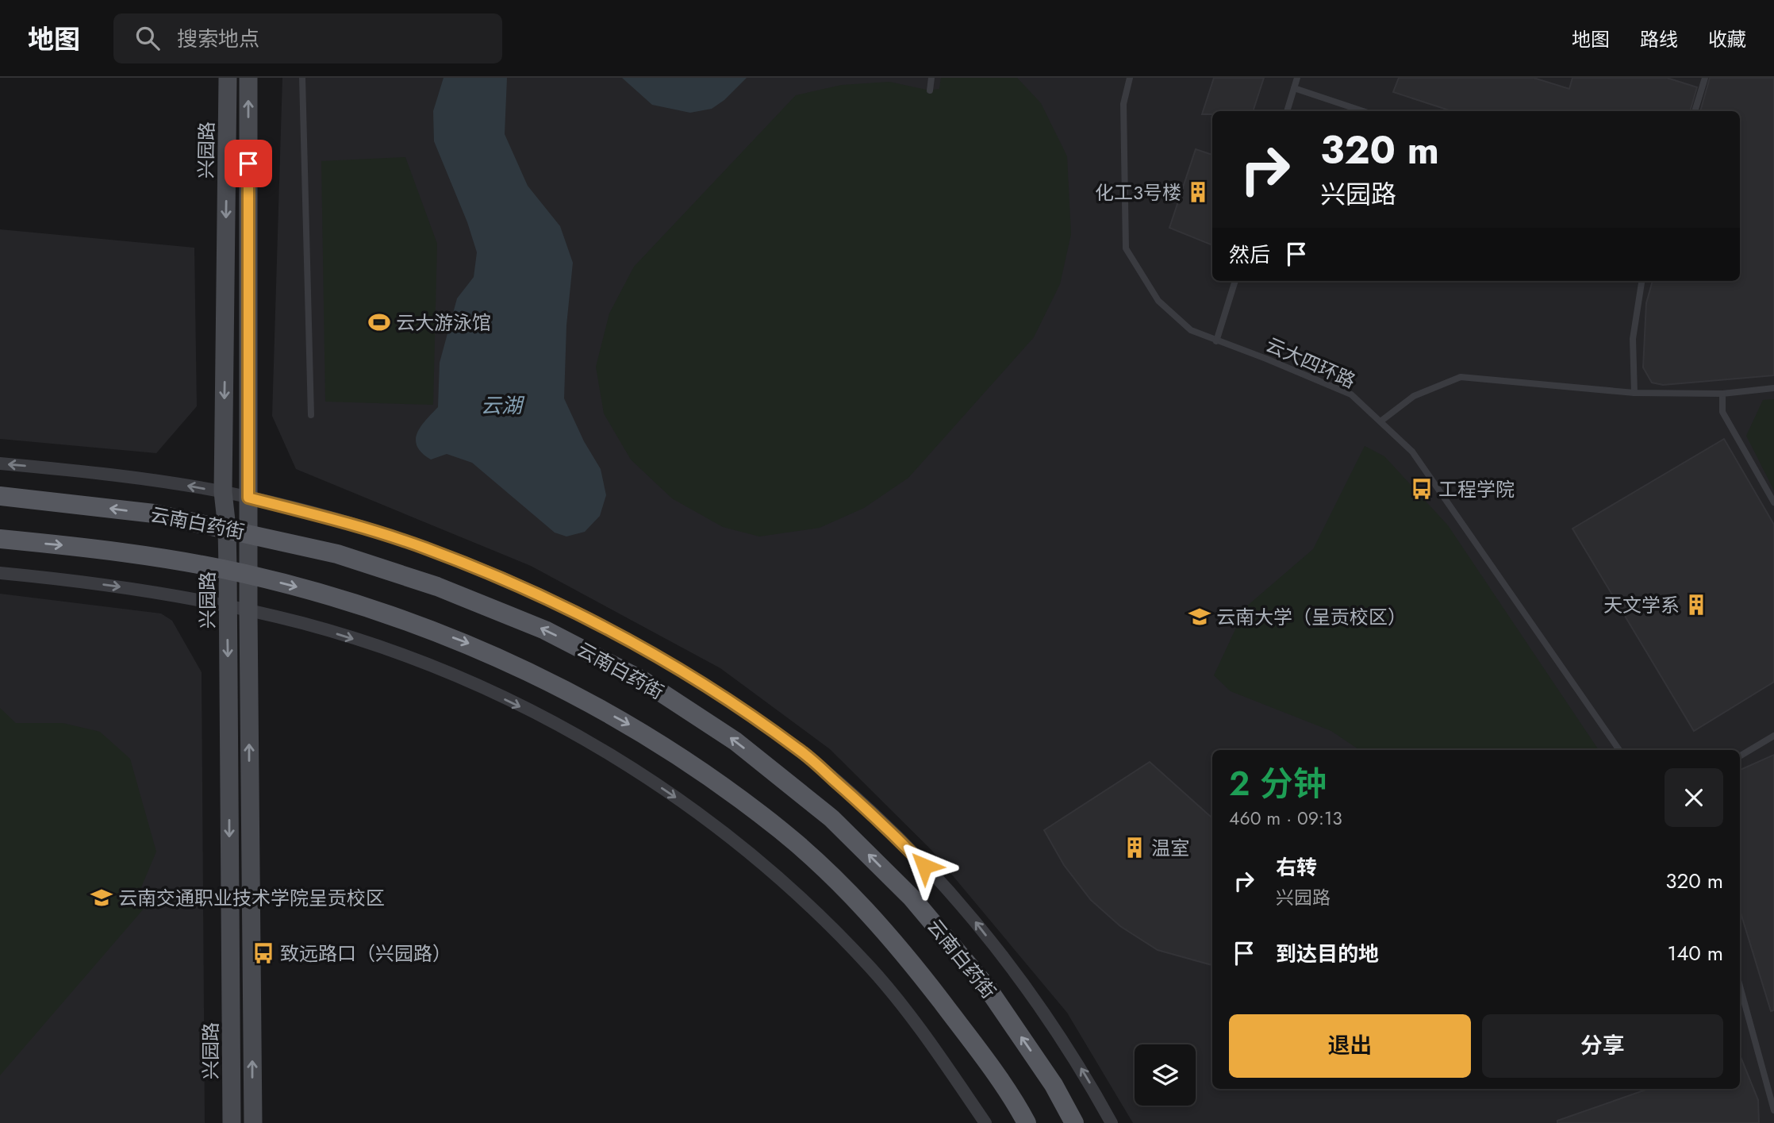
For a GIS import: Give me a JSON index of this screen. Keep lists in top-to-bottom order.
{
  "streets": {
    "main road": ["兴园路", "云南白药街"],
    "lane": ["云大四环路"]
  },
  "crossings": [
    ["兴园路", "云南白药街"]
  ],
  "water": ["云湖"],
  "places": {
    "building": ["化工3号楼", "天文学系", "温室"],
    "sports": ["云大游泳馆"],
    "bus stop": ["工程学院", "致远路口（兴园路）"],
    "school or university": ["云南大学（呈贡校区）", "云南交通职业技术学院呈贡校区"]
  },
  "page": {
    "header": "地图",
    "search": "搜索地点",
    "nav": ["地图", "路线", "收藏"],
    "turn": ["320 m", "兴园路"],
    "then": "然后",
    "heading": ["2 分钟", "460 m · 09:13"],
    "list": [
      {
        "name": "右转",
        "note": "兴园路",
        "value": "320 m"
      },
      {
        "name": "到达目的地",
        "value": "140 m"
      }
    ],
    "buttons": ["退出", "分享"]
  }
}
